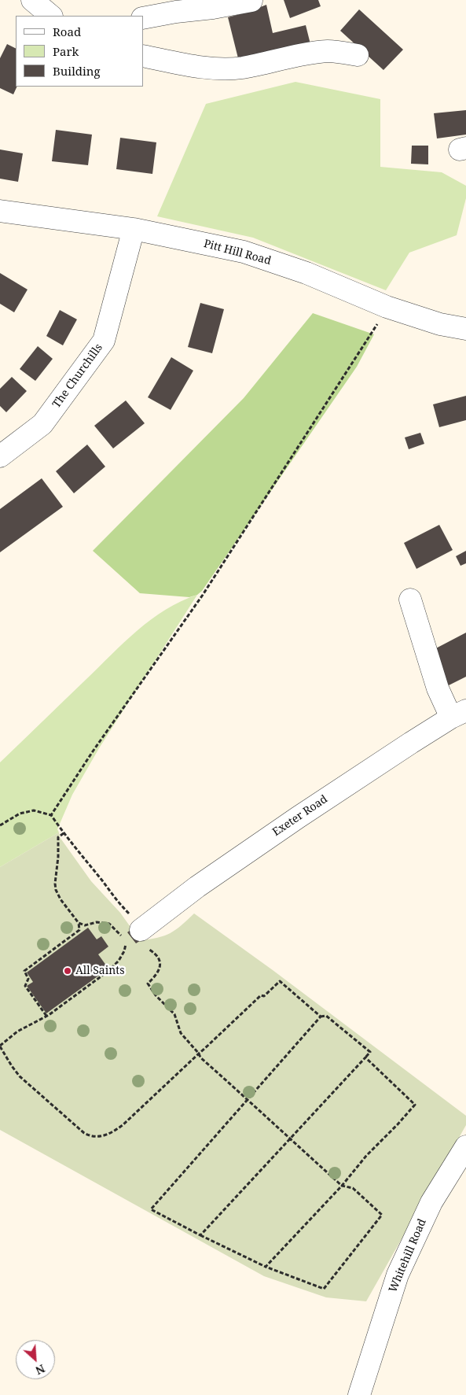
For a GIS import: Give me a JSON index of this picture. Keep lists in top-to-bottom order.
{
  "streets": {
    "street": [
      "Pitt Hill Road",
      "The Churchills",
      "Exeter Road",
      "Whitehill Road"
    ]
  },
  "crossings": [
    ["Pitt Hill Road", "The Churchills"]
  ],
  "places": ["All Saints"],
  "legend": ["Road", "Park", "Building"],
  "north": "bottom right"
}
